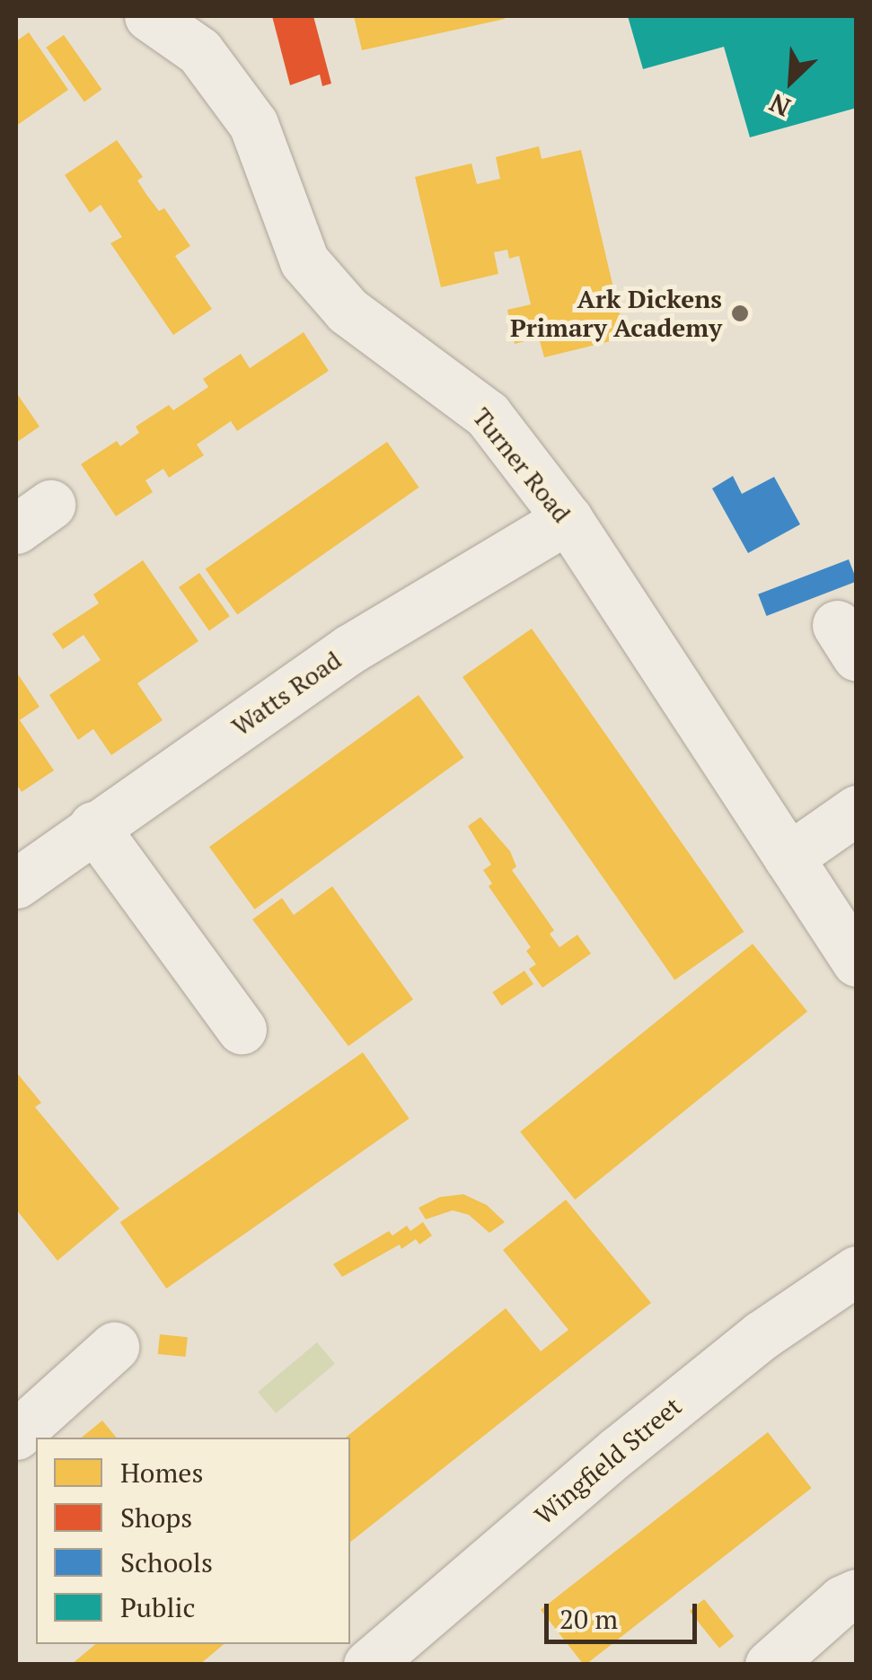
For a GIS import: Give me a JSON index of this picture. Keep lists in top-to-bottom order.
{
  "streets": {
    "street": ["Turner Road", "Watts Road", "Wingfield Street"]
  },
  "crossings": [
    ["Turner Road", "Watts Road"]
  ],
  "places": ["Ark Dickens Primary Academy"],
  "legend": [
    "Homes",
    "Shops",
    "Schools",
    "Public"
  ],
  "scale_bar": "20 m",
  "north": "bottom left"
}
